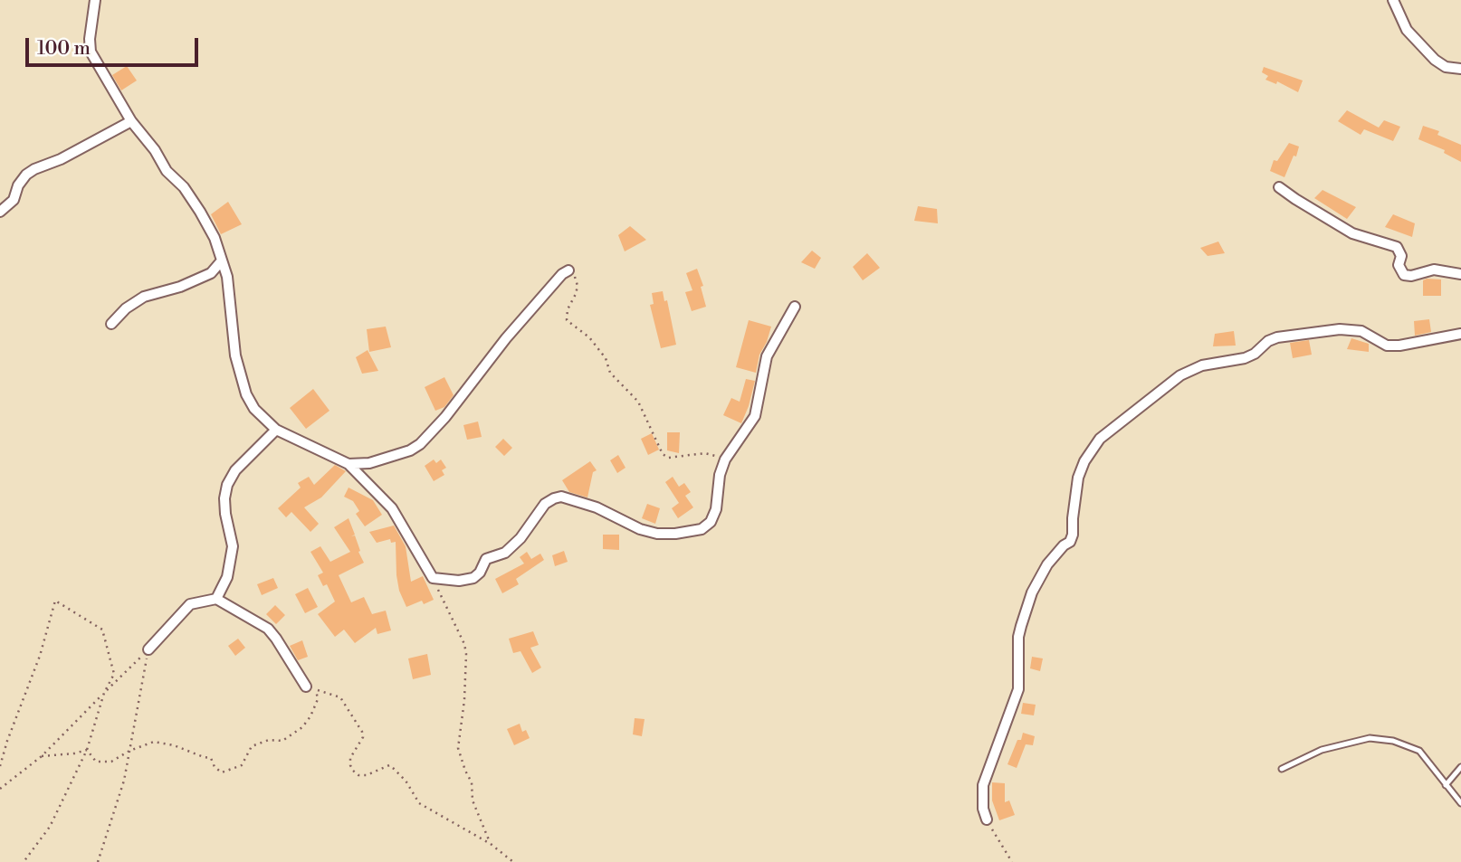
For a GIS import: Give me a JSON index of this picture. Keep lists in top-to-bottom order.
{
  "scale_bar": "100 m"
}
